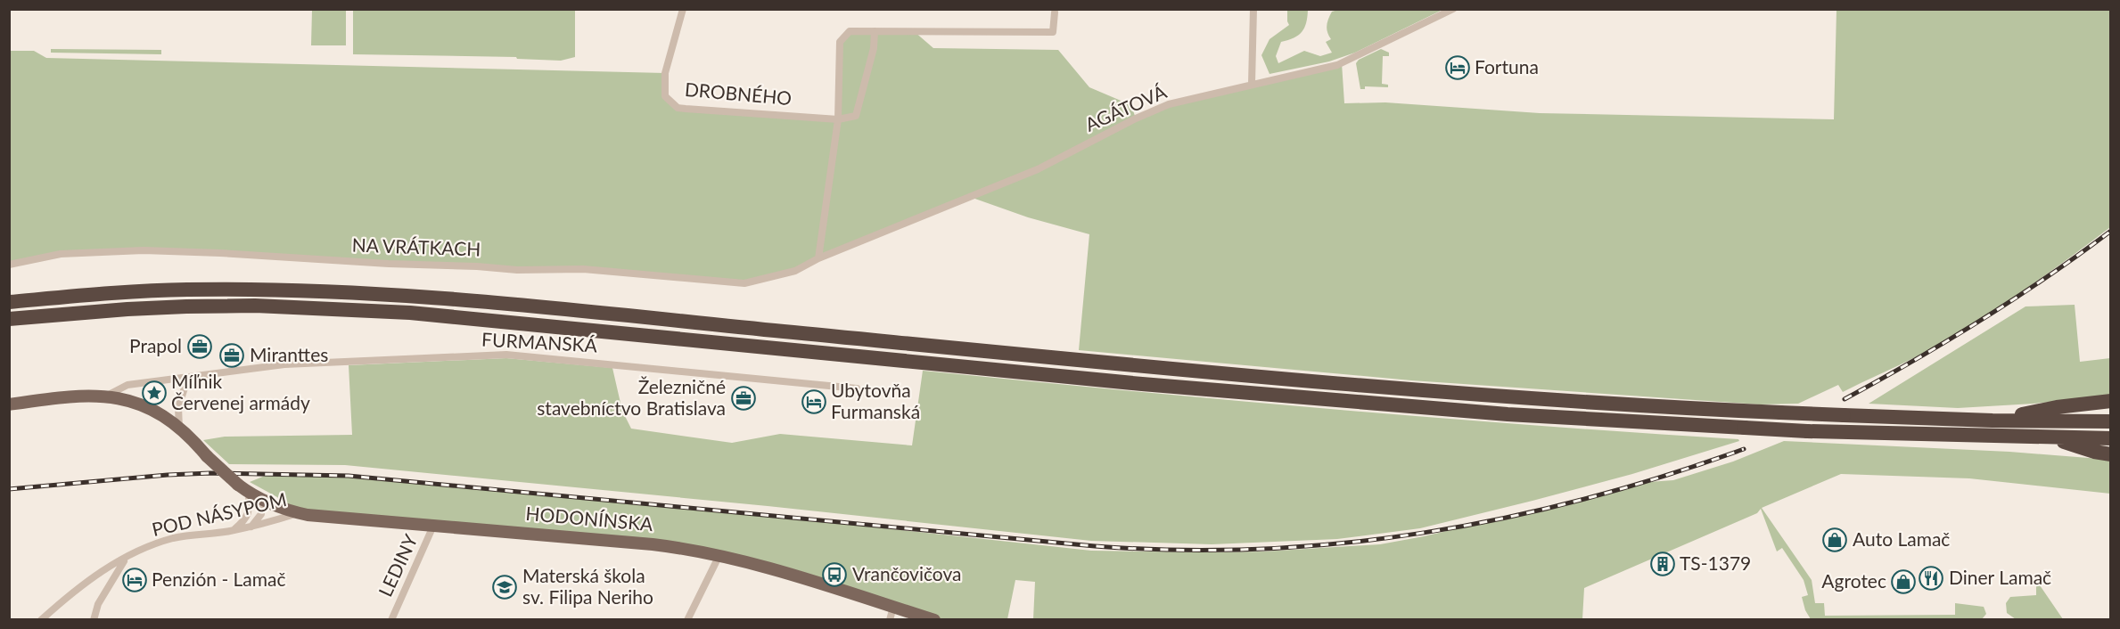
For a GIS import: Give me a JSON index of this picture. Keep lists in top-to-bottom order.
{
  "streets": {
    "main road": ["HODONÍNSKA"],
    "street": [
      "DROBNÉHO",
      "AGÁTOVÁ",
      "NA VRÁTKACH",
      "FURMANSKÁ",
      "POD NÁSYPOM",
      "LEDINY"
    ]
  },
  "crossings": [
    ["AGÁTOVÁ", "NA VRÁTKACH"],
    ["FURMANSKÁ", "HODONÍNSKA"],
    ["POD NÁSYPOM", "HODONÍNSKA"],
    ["HODONÍNSKA", "LEDINY"]
  ],
  "places": {
    "hotel": ["Fortuna", "Ubytovňa Furmanská", "Penzión - Lamač"],
    "office": ["Prapol", "Miranttes", "Železničné stavebníctvo Bratislava"],
    "place": ["Míľnik Červenej armády"],
    "shop": ["Auto Lamač", "Agrotec"],
    "building": ["TS-1379"],
    "bus stop": ["Vrančovičova"],
    "restaurant": ["Diner Lamač"],
    "school or university": ["Materská škola sv. Filipa Neriho"]
  }
}
